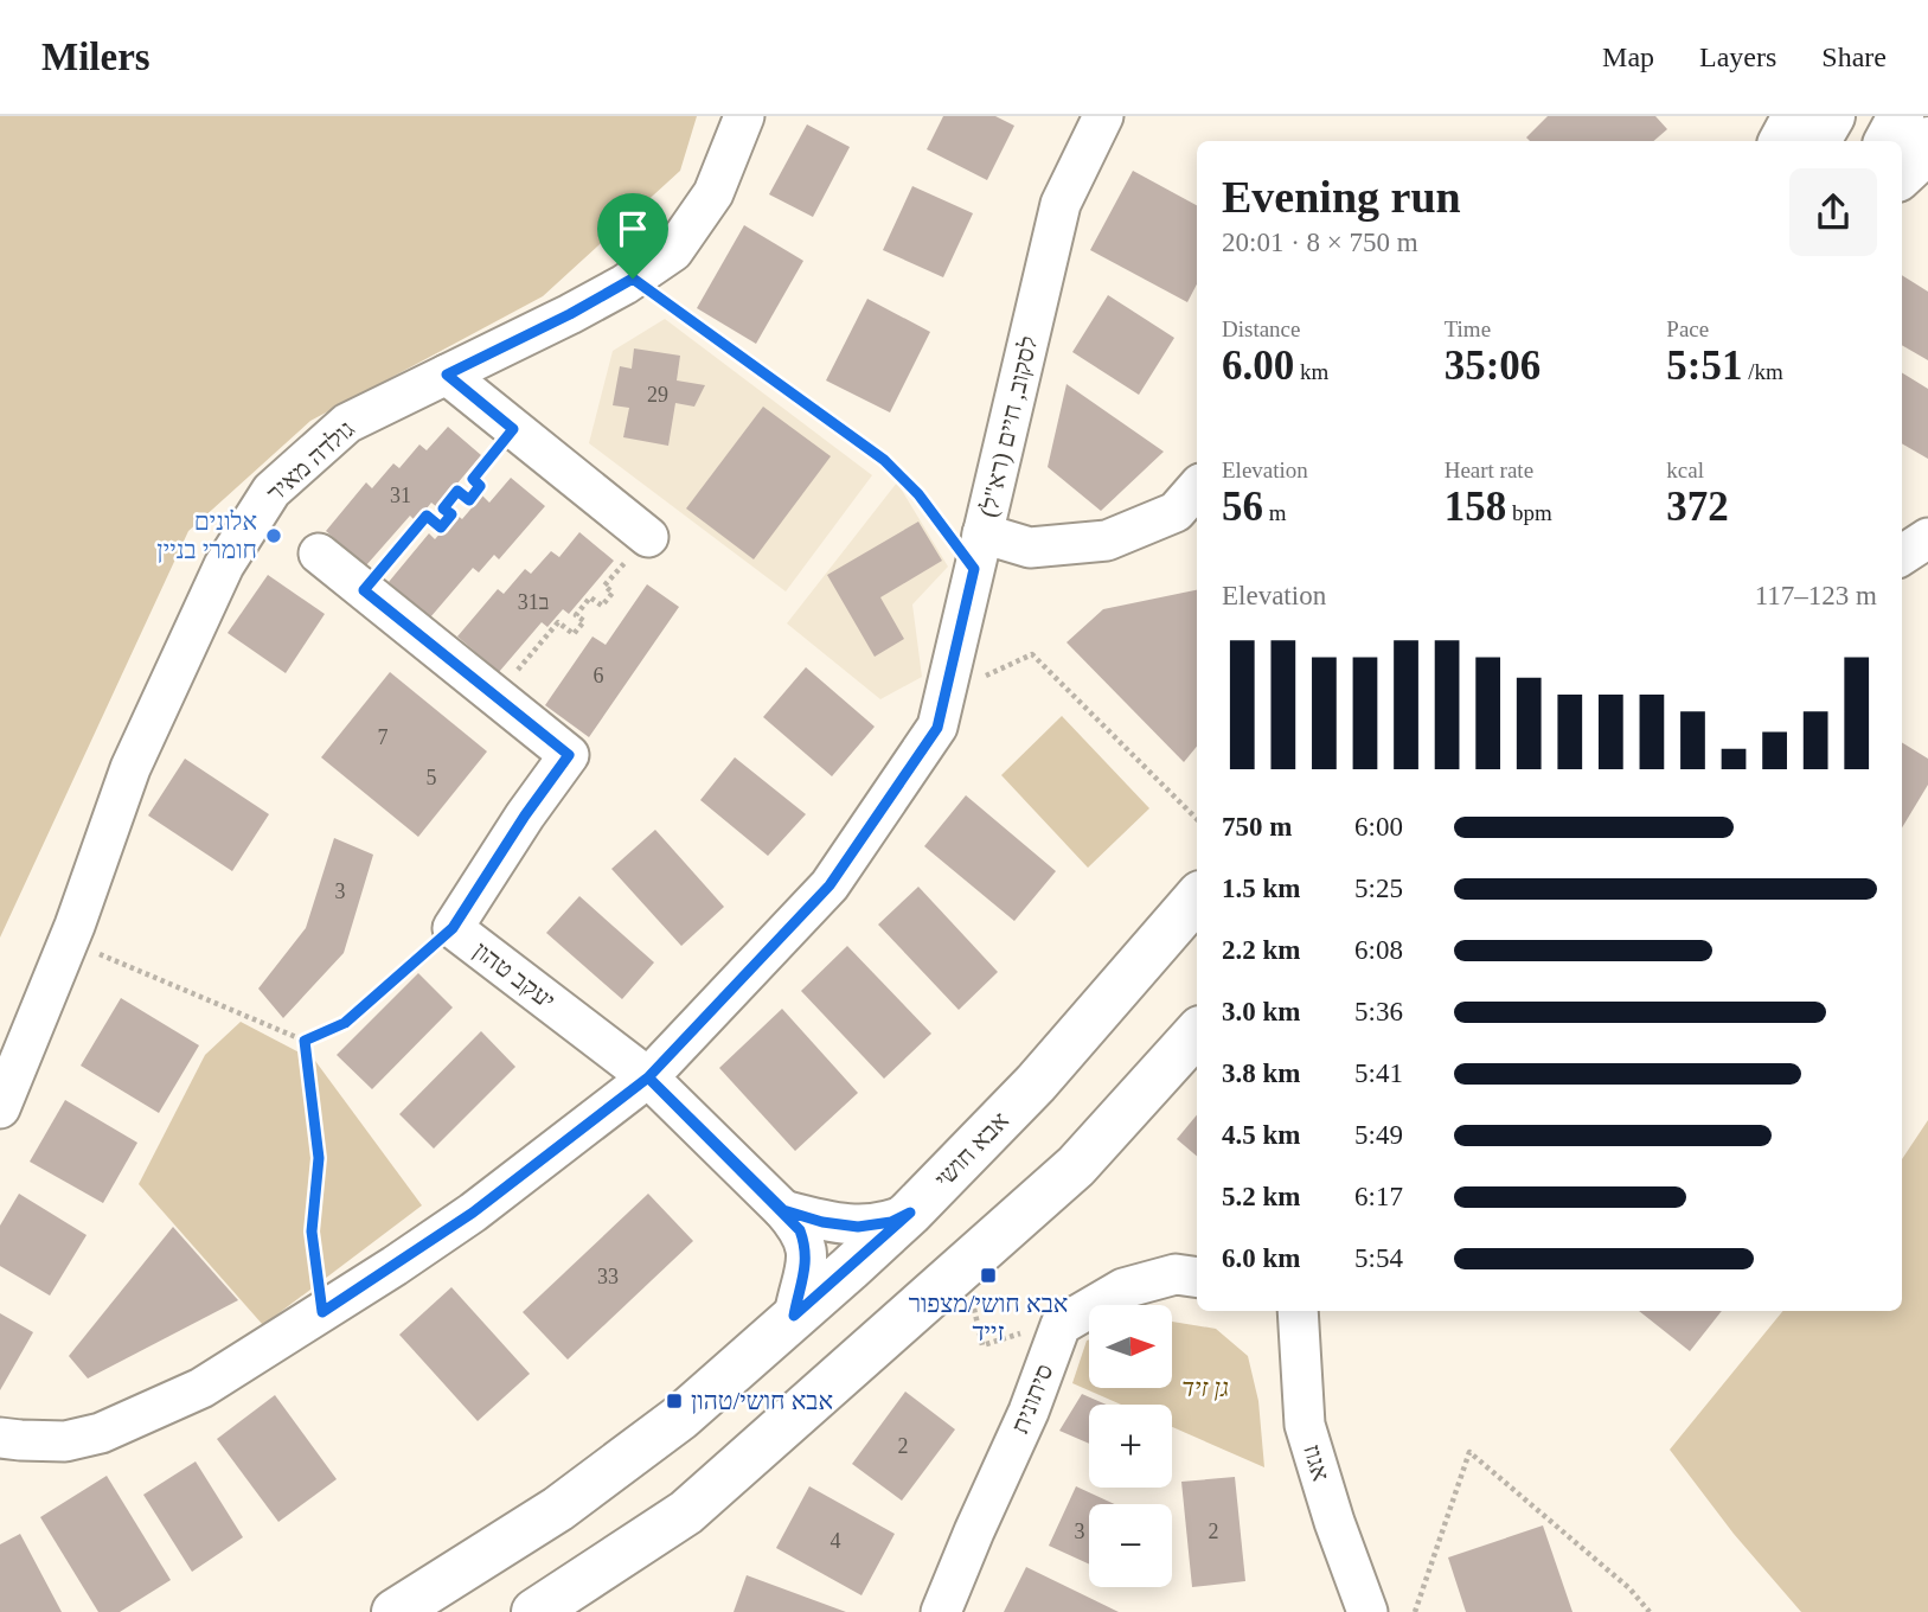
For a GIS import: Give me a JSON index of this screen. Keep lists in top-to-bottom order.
{
  "streets": {
    "main road": ["אבא חושי"],
    "street": [
      "לסקוב, חיים (רא\"ל)",
      "גולדה מאיר",
      "יעקב טהון",
      "סיתונית",
      "אגוז"
    ]
  },
  "crossings": [
    ["לסקוב, חיים (רא\"ל)", "יעקב טהון"],
    ["יעקב טהון", "אבא חושי"]
  ],
  "parks": ["גן זיד"],
  "places": {
    "other": ["אלונים חומרי בניין"],
    "transit": ["אבא חושי/מצפור זייד", "אבא חושי/טהון"]
  },
  "house_numbers": [
    "29",
    "31",
    "31ב",
    "6",
    "7",
    "5",
    "3",
    "33",
    "2",
    "3",
    "2",
    "4"
  ],
  "north": "right",
  "page": {
    "header": "Milers",
    "nav": ["Map", "Layers", "Share"],
    "heading": ["Evening run", "20:01 · 8 × 750 m"],
    "stats": [
      ["Distance", "6.00 km"],
      ["Time", "35:06"],
      ["Pace", "5:51 /km"],
      ["Elevation", "56 m"],
      ["Heart rate", "158 bpm"],
      ["kcal", "372"]
    ],
    "chart": ["Elevation", "117–123 m"],
    "list": [
      {
        "name": "750 m",
        "note": "6:00"
      },
      {
        "name": "1.5 km",
        "note": "5:25"
      },
      {
        "name": "2.2 km",
        "note": "6:08"
      },
      {
        "name": "3.0 km",
        "note": "5:36"
      },
      {
        "name": "3.8 km",
        "note": "5:41"
      },
      {
        "name": "4.5 km",
        "note": "5:49"
      },
      {
        "name": "5.2 km",
        "note": "6:17"
      },
      {
        "name": "6.0 km",
        "note": "5:54"
      }
    ],
    "map_buttons": ["+", "−"]
  }
}
